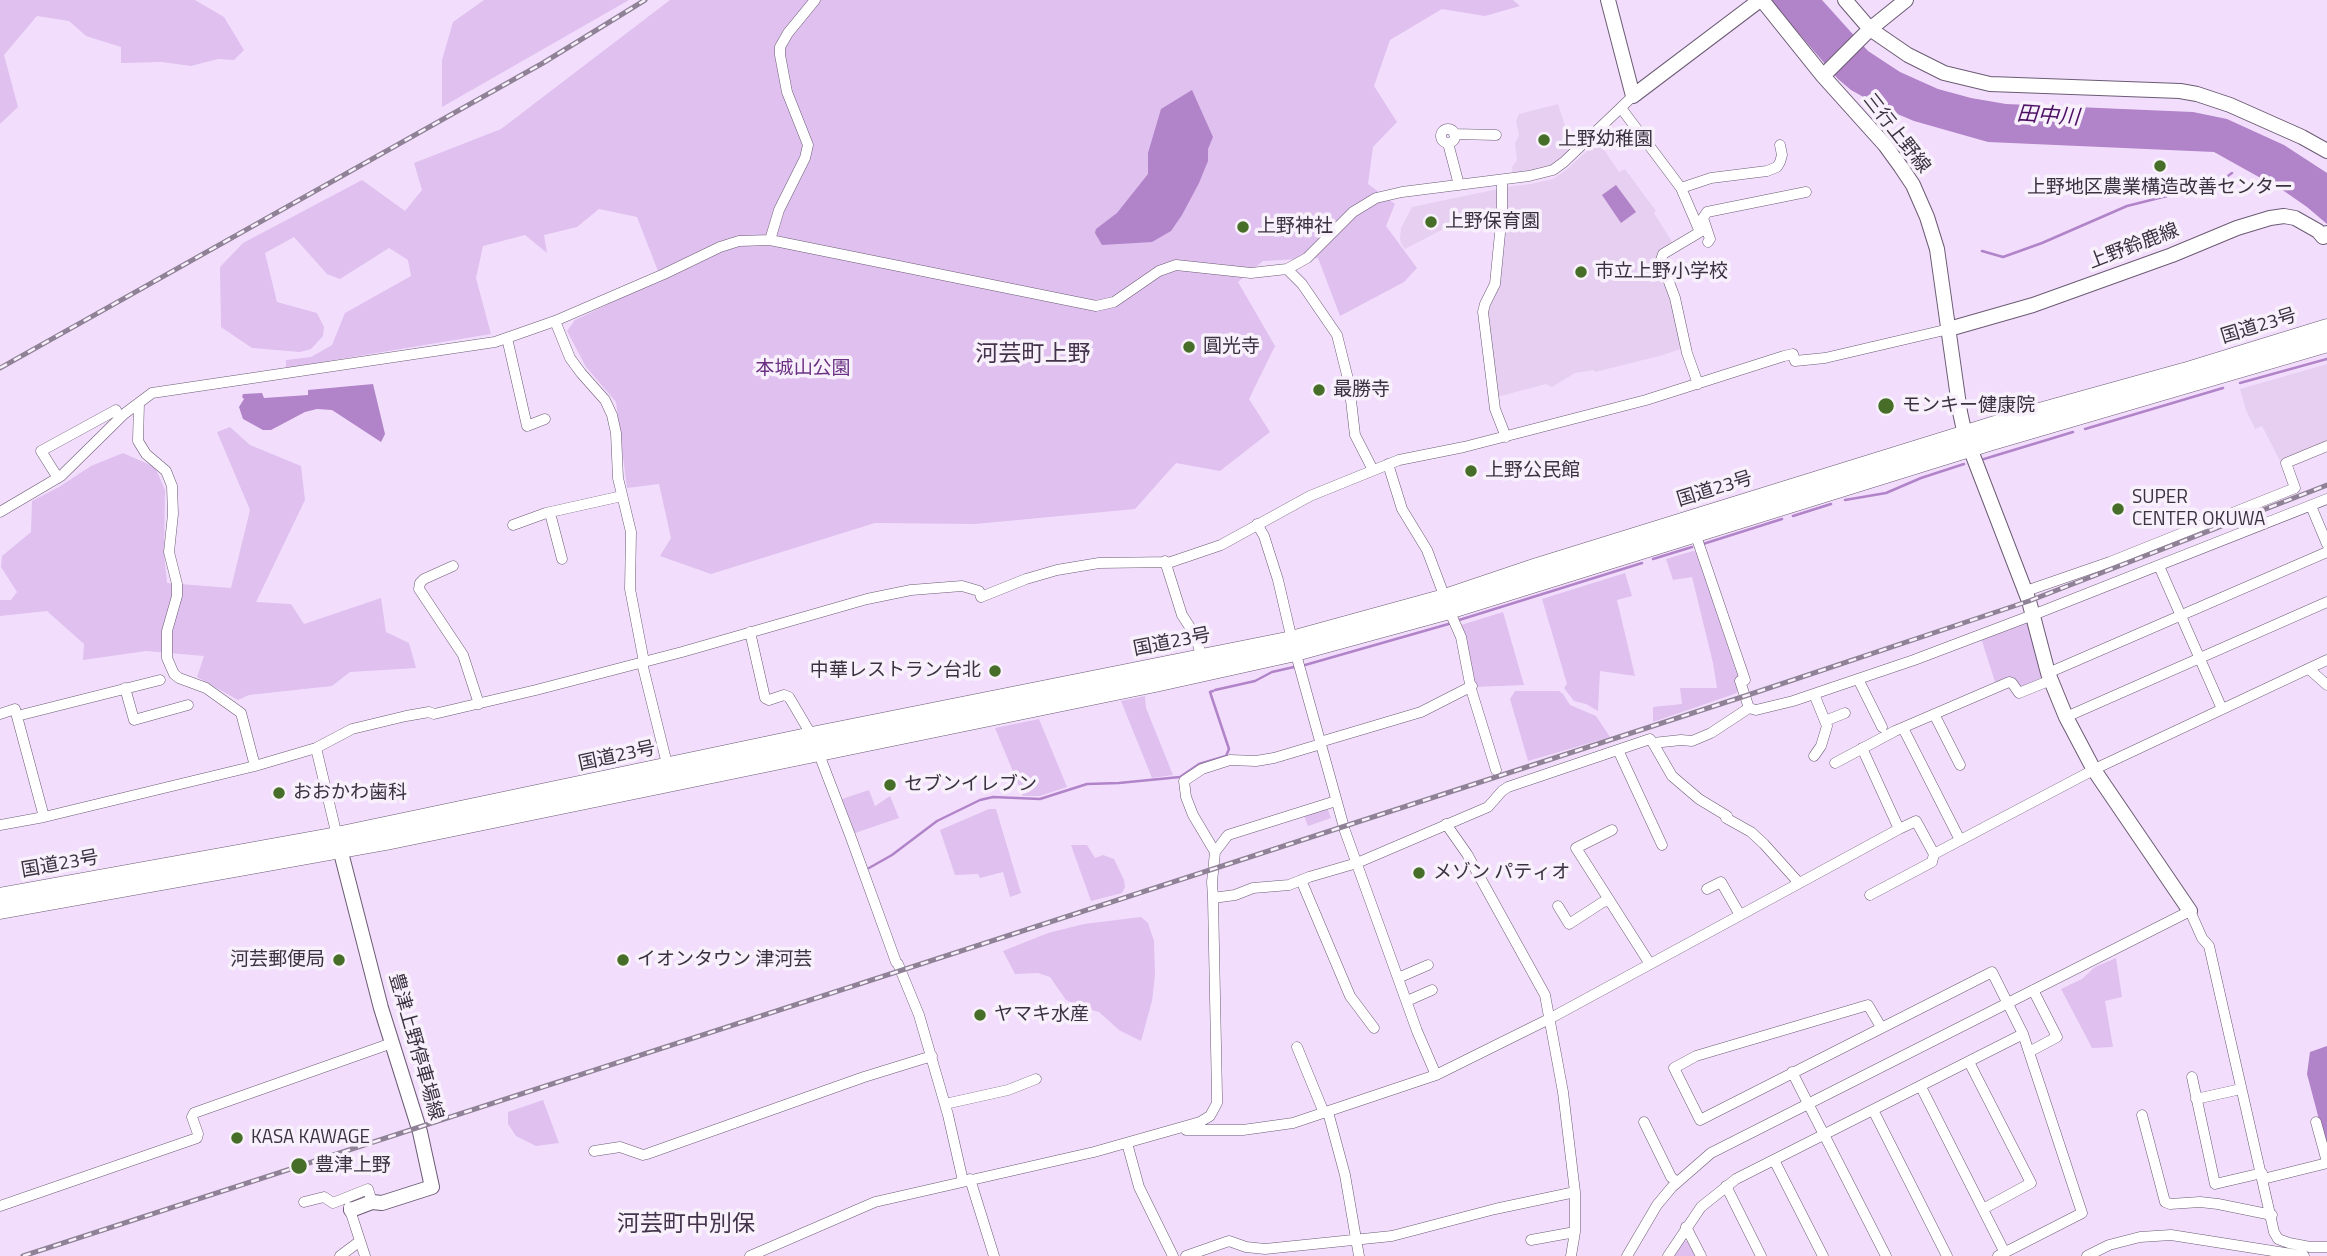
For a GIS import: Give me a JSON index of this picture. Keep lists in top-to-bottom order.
{
  "streets": {
    "highway": ["国道23号"],
    "street": ["三行上野線", "上野鈴鹿線", "豊津上野停車場線"]
  },
  "crossings": [
    ["三行上野線", "上野鈴鹿線"],
    ["三行上野線", "国道23号"],
    ["国道23号", "豊津上野停車場線"]
  ],
  "districts": ["河芸町上野", "河芸町中別保"],
  "water": ["田中川"],
  "parks": ["本城山公園"],
  "places": [
    "上野幼稚園",
    "上野地区農業構造改善センター",
    "上野保育園",
    "上野神社",
    "市立上野小学校",
    "圓光寺",
    "最勝寺",
    "モンキー健康院",
    "上野公民館",
    "SUPER CENTER OKUWA",
    "中華レストラン台北",
    "セブンイレブン",
    "おおかわ歯科",
    "メゾン パティオ",
    "河芸郵便局",
    "イオンタウン 津河芸",
    "ヤマキ水産",
    "KASA KAWAGE",
    "豊津上野"
  ]
}
